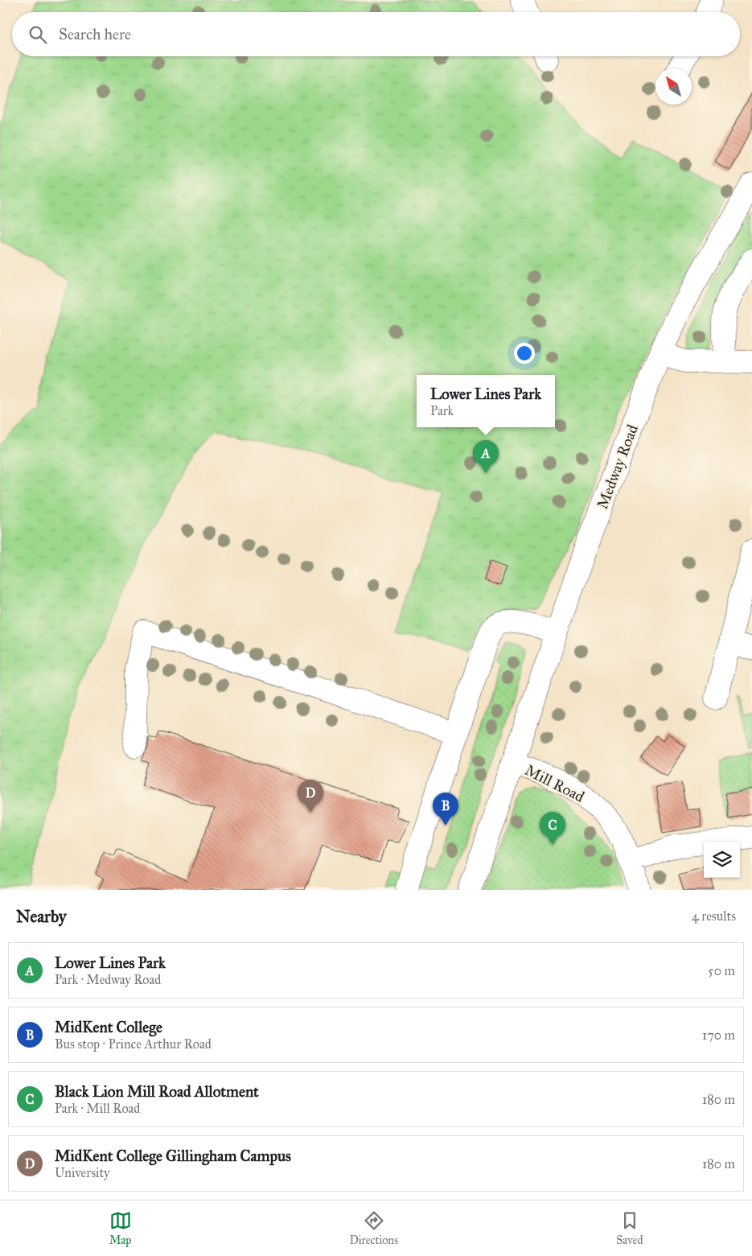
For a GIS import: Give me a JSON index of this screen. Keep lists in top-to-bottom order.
{
  "streets": {
    "main road": ["Medway Road", "Mill Road"]
  },
  "crossings": [
    ["Medway Road", "Mill Road"]
  ],
  "north": "top left",
  "page": {
    "search": "Search here",
    "popup": ["Lower Lines Park", "Park"],
    "pins": [
      "A",
      "D",
      "B",
      "C"
    ],
    "heading": ["Nearby", "4 results"],
    "list": [
      {
        "mark": "A",
        "name": "Lower Lines Park",
        "note": "Park · Medway Road",
        "value": "50 m"
      },
      {
        "mark": "B",
        "name": "MidKent College",
        "note": "Bus stop · Prince Arthur Road",
        "value": "170 m"
      },
      {
        "mark": "C",
        "name": "Black Lion Mill Road Allotment",
        "note": "Park · Mill Road",
        "value": "180 m"
      },
      {
        "mark": "D",
        "name": "MidKent College Gillingham Campus",
        "note": "University",
        "value": "180 m"
      }
    ],
    "nav": ["Map", "Directions", "Saved"]
  }
}
